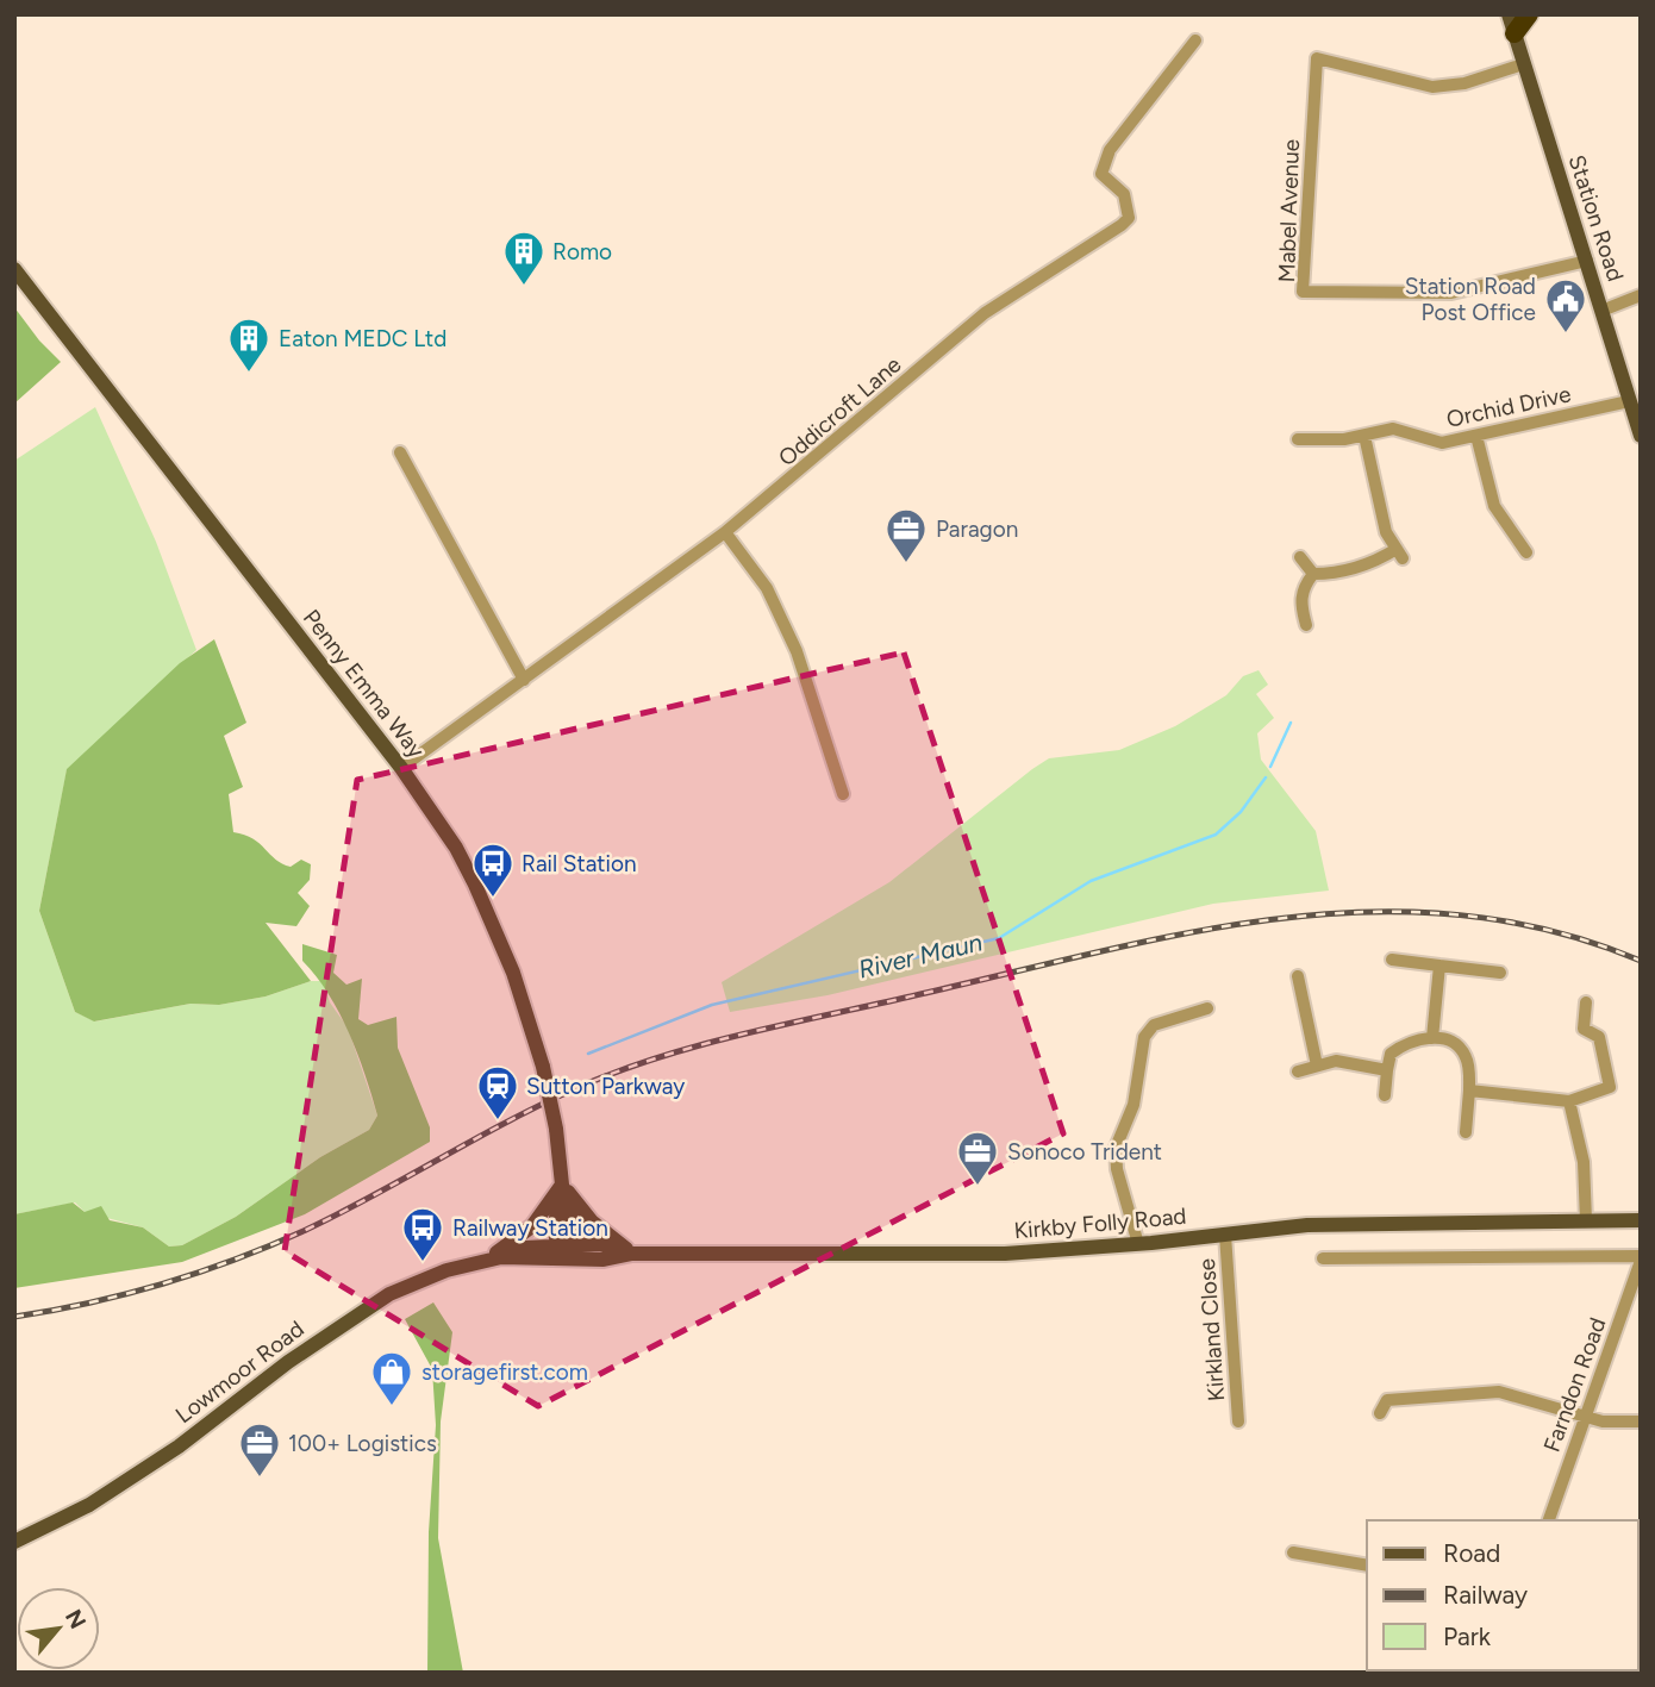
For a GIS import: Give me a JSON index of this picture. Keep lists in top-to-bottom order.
{
  "streets": {
    "main road": [
      "Station Road",
      "Penny Emma Way",
      "Kirkby Folly Road",
      "Lowmoor Road"
    ],
    "street": [
      "Mabel Avenue",
      "Orchid Drive",
      "Oddicroft Lane",
      "Kirkland Close",
      "Farndon Road"
    ]
  },
  "crossings": [
    ["Mabel Avenue", "Station Road"],
    ["Station Road", "Orchid Drive"],
    ["Oddicroft Lane", "Penny Emma Way"],
    ["Penny Emma Way", "Kirkby Folly Road"],
    ["Penny Emma Way", "Lowmoor Road"],
    ["Kirkby Folly Road", "Kirkland Close"],
    ["Kirkby Folly Road", "Lowmoor Road"]
  ],
  "water": ["River Maun"],
  "places": {
    "building": ["Romo", "Eaton MEDC Ltd"],
    "public building": ["Station Road Post Office"],
    "office": ["Paragon", "Sonoco Trident", "100+ Logistics"],
    "bus stop": ["Rail Station", "Railway Station"],
    "station": ["Sutton Parkway"],
    "shop": ["storagefirst.com"]
  },
  "legend": ["Road", "Railway", "Park"],
  "north": "top right"
}
